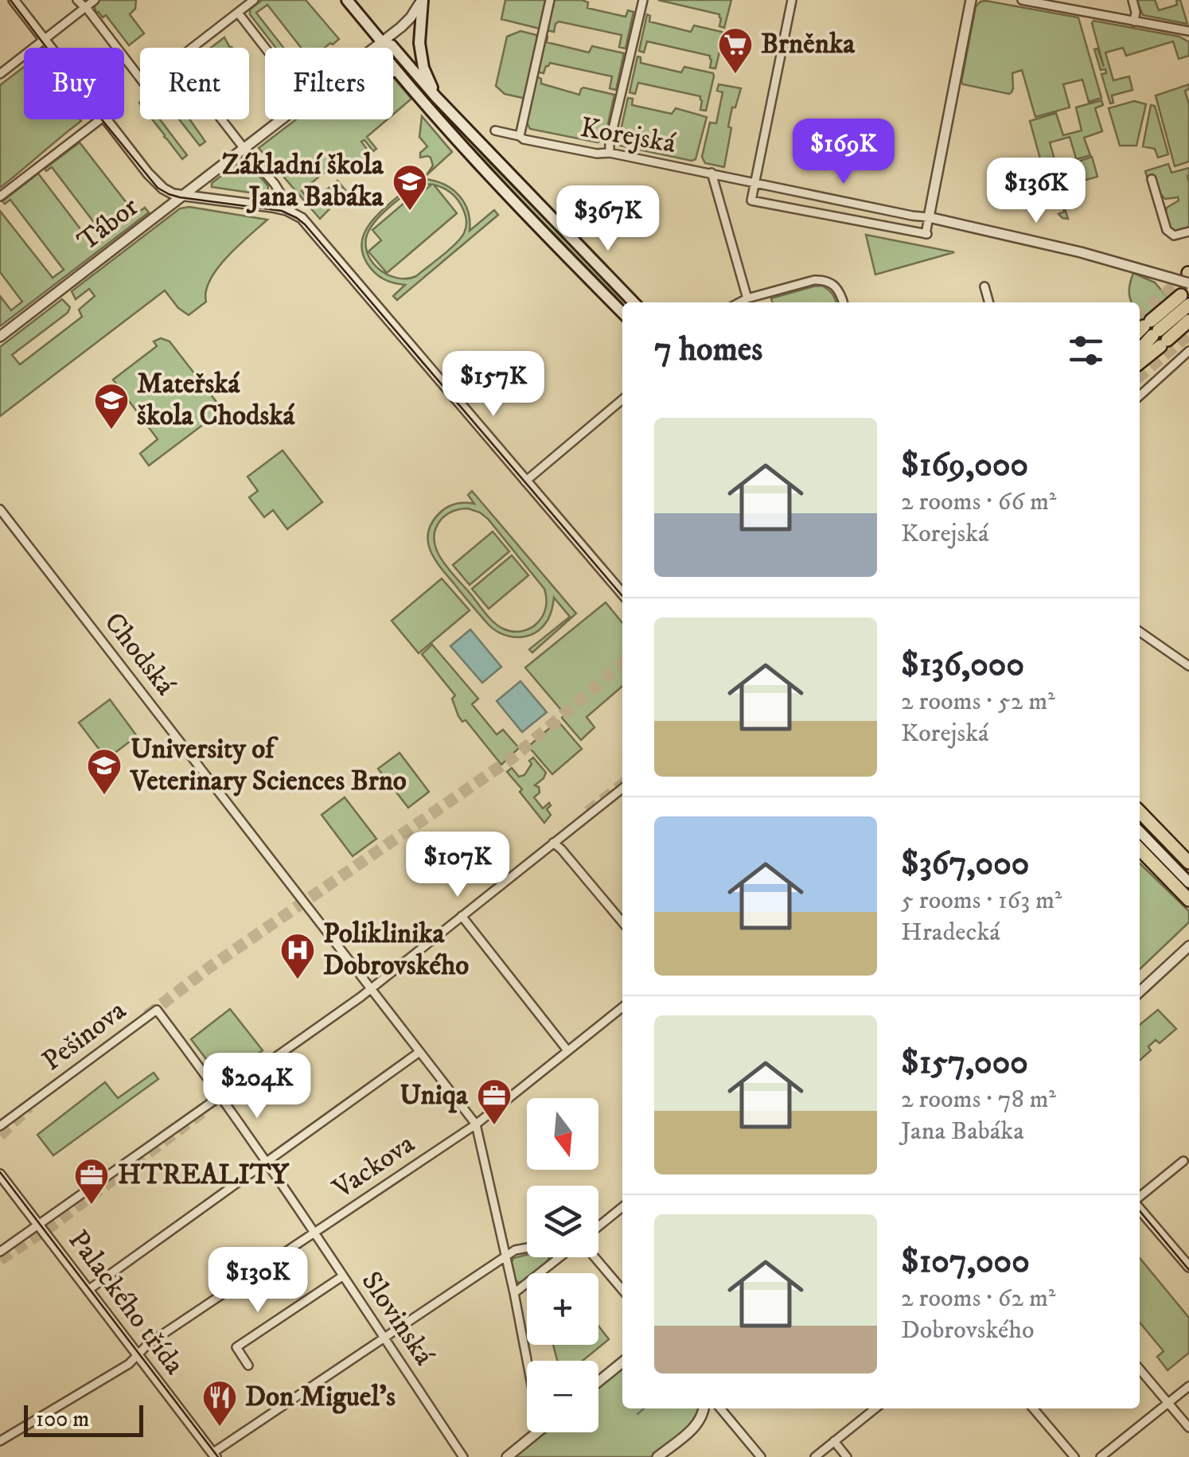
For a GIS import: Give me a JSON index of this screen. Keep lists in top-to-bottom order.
{
  "streets": {
    "street": [
      "Korejská",
      "Tábor",
      "Chodská",
      "Pešinova",
      "Vackova",
      "Palackého třída",
      "Slovinská"
    ]
  },
  "crossings": [
    ["Chodská", "Vackova"],
    ["Pešinova", "Slovinská"],
    ["Vackova", "Palackého třída"],
    ["Vackova", "Slovinská"]
  ],
  "places": {
    "supermarket": ["Brněnka"],
    "school or university": ["Základní škola Jana Babáka", "Mateřská škola Chodská", "University of Veterinary Sciences Brno"],
    "hospital": ["Poliklinika Dobrovského"],
    "office": ["Uniqa", "HTREALITY"],
    "restaurant": ["Don Miguel's"]
  },
  "scale_bar": "100 m",
  "north": "bottom",
  "page": {
    "chip": ["Buy", "Rent", "Filters"],
    "price": [
      "$169K",
      "$136K",
      "$367K",
      "$157K",
      "$107K",
      "$204K",
      "$130K"
    ],
    "heading": "7 homes",
    "list": [
      {
        "name": "$169,000",
        "note": "2 rooms · 66 m² · Korejská"
      },
      {
        "name": "$136,000",
        "note": "2 rooms · 52 m² · Korejská"
      },
      {
        "name": "$367,000",
        "note": "5 rooms · 163 m² · Hradecká"
      },
      {
        "name": "$157,000",
        "note": "2 rooms · 78 m² · Jana Babáka"
      },
      {
        "name": "$107,000",
        "note": "2 rooms · 62 m² · Dobrovského"
      }
    ],
    "map_buttons": ["+", "−"],
    "scale": "100 m"
  }
}
